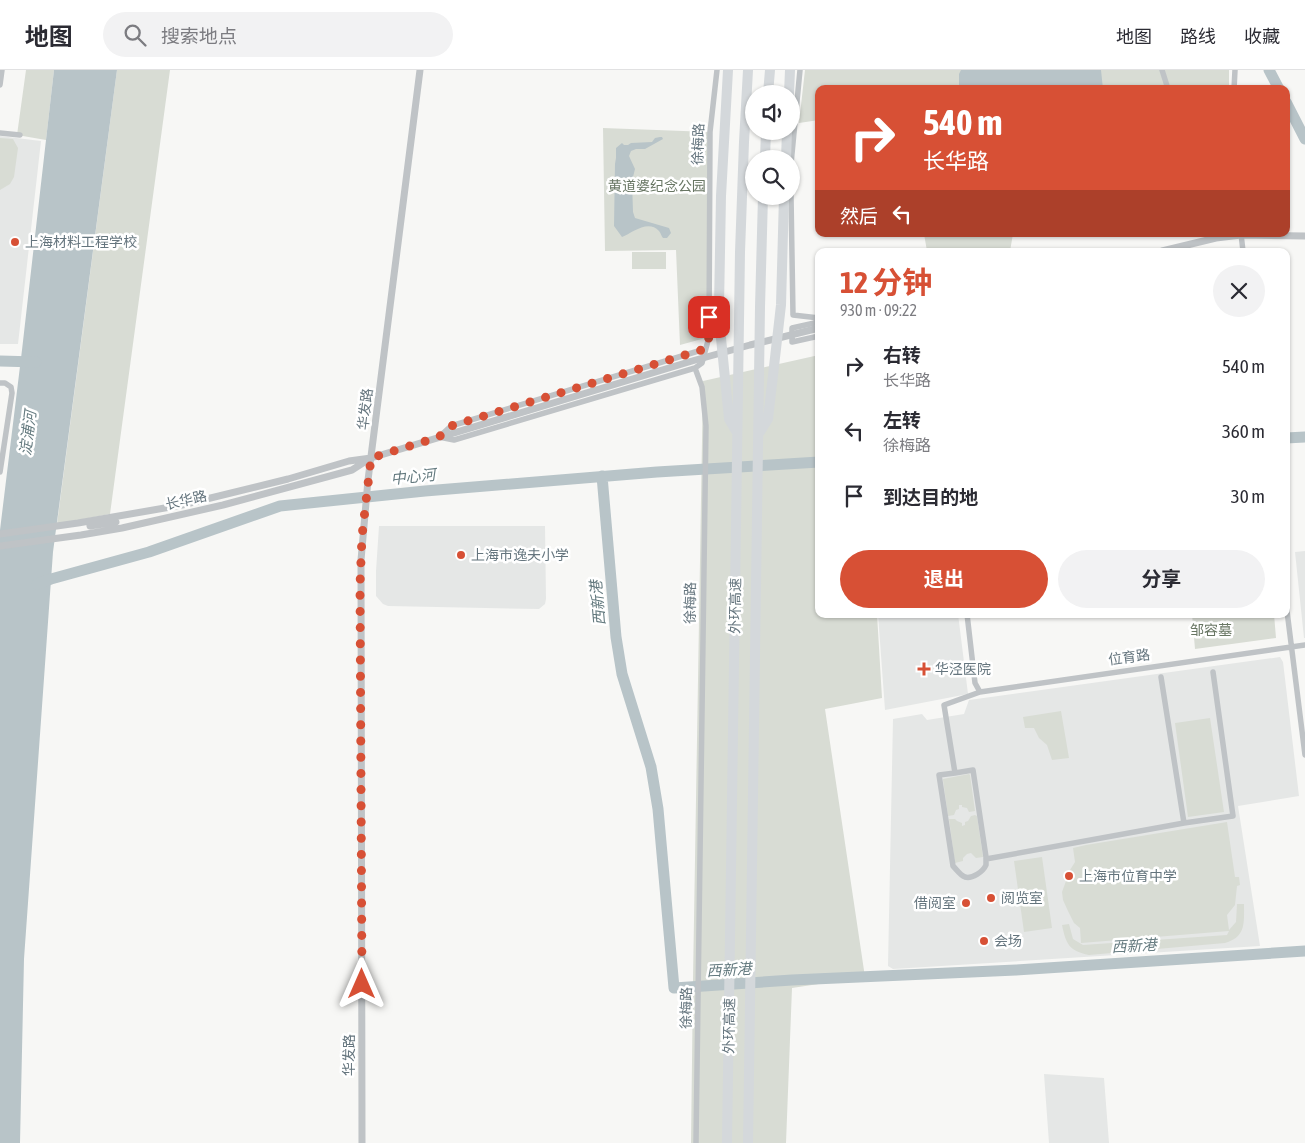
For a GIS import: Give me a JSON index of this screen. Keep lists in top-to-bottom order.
{
  "streets": {
    "highway": ["外环高速"],
    "street": [
      "徐梅路",
      "华发路",
      "长华路",
      "位育路"
    ]
  },
  "crossings": [
    ["徐梅路", "长华路"],
    ["华发路", "长华路"]
  ],
  "water": ["淀浦河", "中心河", "西新港"],
  "parks": ["黄道婆纪念公园", "邹容墓"],
  "places": {
    "other": [
      "上海材料工程学校",
      "上海市逸夫小学",
      "上海市位育中学",
      "阅览室",
      "借阅室",
      "会场"
    ],
    "health": ["华泾医院"]
  },
  "page": {
    "header": "地图",
    "search": "搜索地点",
    "nav": ["地图", "路线", "收藏"],
    "turn": ["540 m", "长华路"],
    "then": "然后",
    "heading": ["12 分钟", "930 m · 09:22"],
    "list": [
      {
        "name": "右转",
        "note": "长华路",
        "value": "540 m"
      },
      {
        "name": "左转",
        "note": "徐梅路",
        "value": "360 m"
      },
      {
        "name": "到达目的地",
        "value": "30 m"
      }
    ],
    "buttons": ["退出", "分享"]
  }
}
